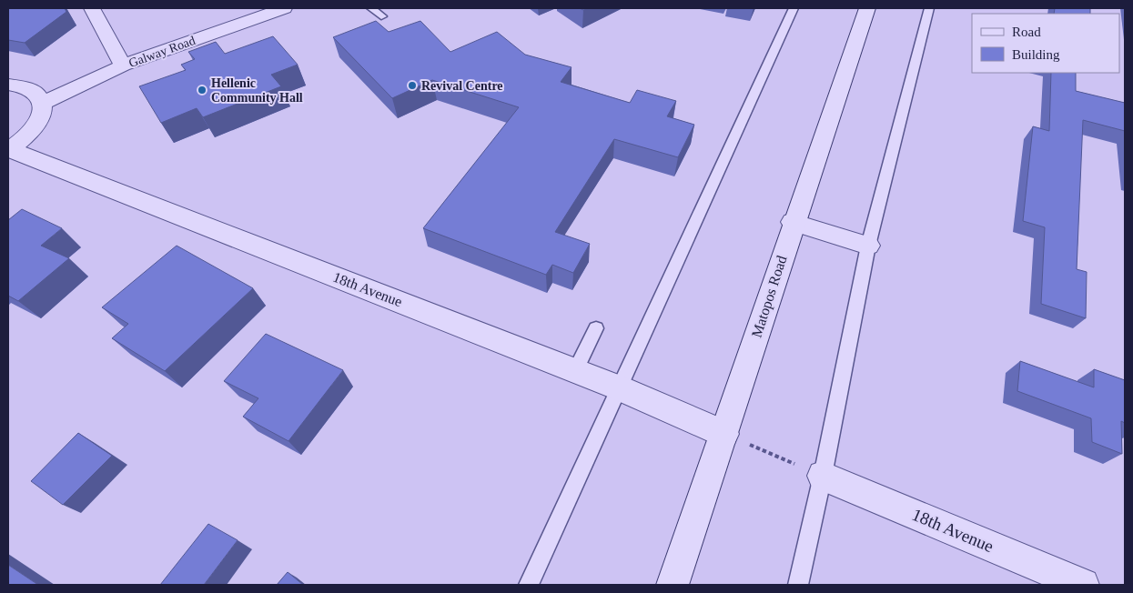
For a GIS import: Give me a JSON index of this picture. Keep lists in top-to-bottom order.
{
  "streets": {
    "street": ["Galway Road", "18th Avenue", "Matopos Road"]
  },
  "crossings": [
    ["18th Avenue", "Matopos Road"]
  ],
  "places": ["Revival Centre", "Hellenic Community Hall"],
  "legend": ["Road", "Building"]
}
